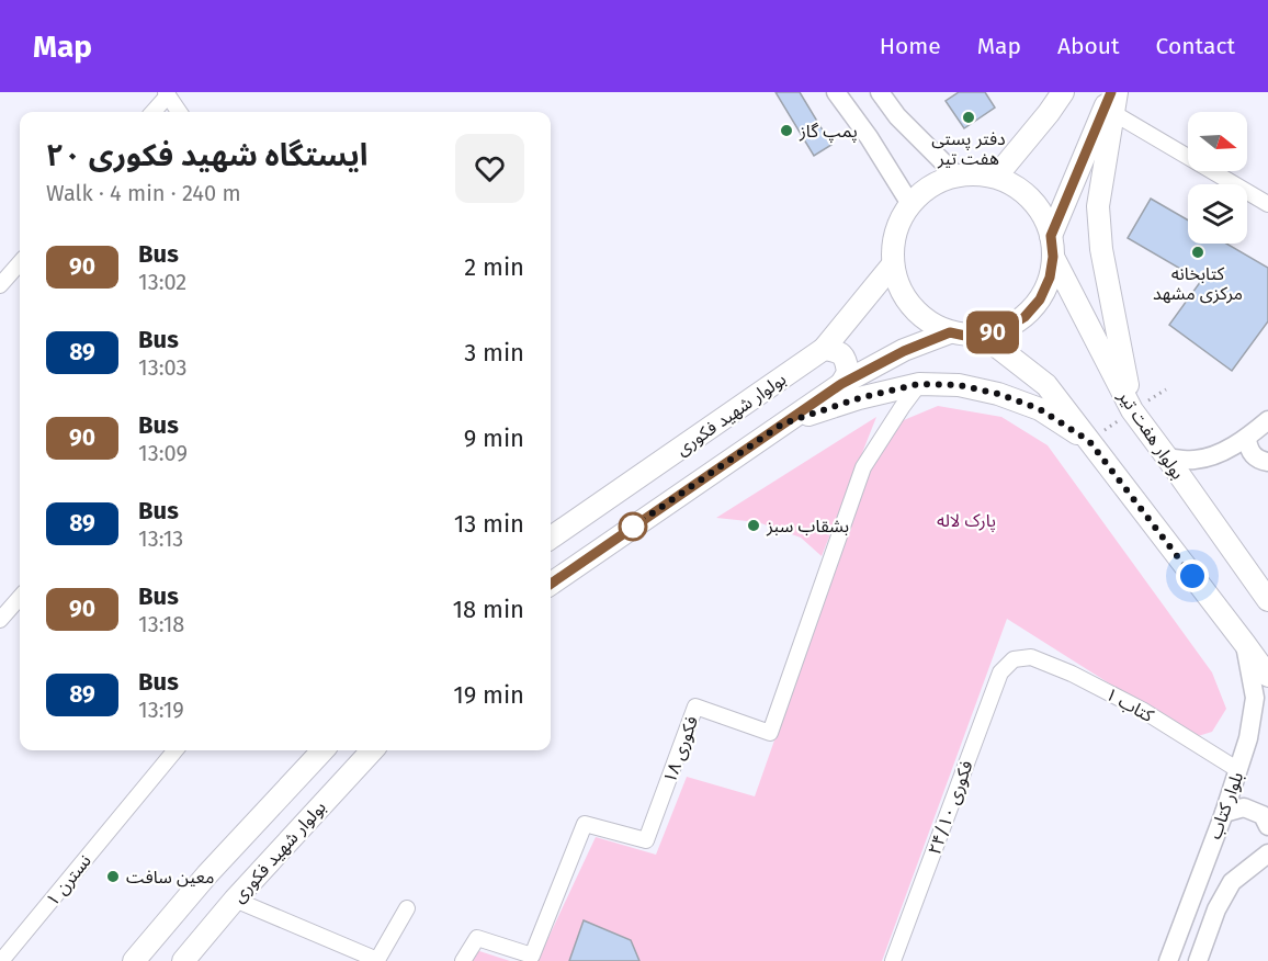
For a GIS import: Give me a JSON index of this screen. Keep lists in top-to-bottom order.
{
  "streets": {
    "main road": ["بولوار شهید فکوری", "بولوار هفت تیر"],
    "street": [
      "کتاب ۱",
      "فکوری ١٨",
      "بلوار کتاب",
      "فکوری ۲۴/۱۰",
      "نسترن ۱"
    ]
  },
  "crossings": [
    ["بولوار شهید فکوری", "بولوار هفت تیر"],
    ["کتاب ۱", "بلوار کتاب"],
    ["کتاب ۱", "فکوری ۲۴/۱۰"]
  ],
  "parks": ["پارک لاله"],
  "places": [
    "دفتر پستی هفت تیر",
    "پمپ گاز",
    "کتابخانه مرکزی مشهد",
    "بشقاب سبز",
    "معین سافت"
  ],
  "lines": ["bus line 90"],
  "north": "right",
  "page": {
    "header": "Map",
    "nav": [
      "Home",
      "Map",
      "About",
      "Contact"
    ],
    "on_map": "90",
    "heading": ["ایستگاه شهید فکوری ۲۰", "Walk · 4 min · 240 m"],
    "list": [
      {
        "mark": "90",
        "name": "Bus",
        "note": "13:02",
        "value": "2 min"
      },
      {
        "mark": "89",
        "name": "Bus",
        "note": "13:03",
        "value": "3 min"
      },
      {
        "mark": "90",
        "name": "Bus",
        "note": "13:09",
        "value": "9 min"
      },
      {
        "mark": "89",
        "name": "Bus",
        "note": "13:13",
        "value": "13 min"
      },
      {
        "mark": "90",
        "name": "Bus",
        "note": "13:18",
        "value": "18 min"
      },
      {
        "mark": "89",
        "name": "Bus",
        "note": "13:19",
        "value": "19 min"
      }
    ]
  }
}
